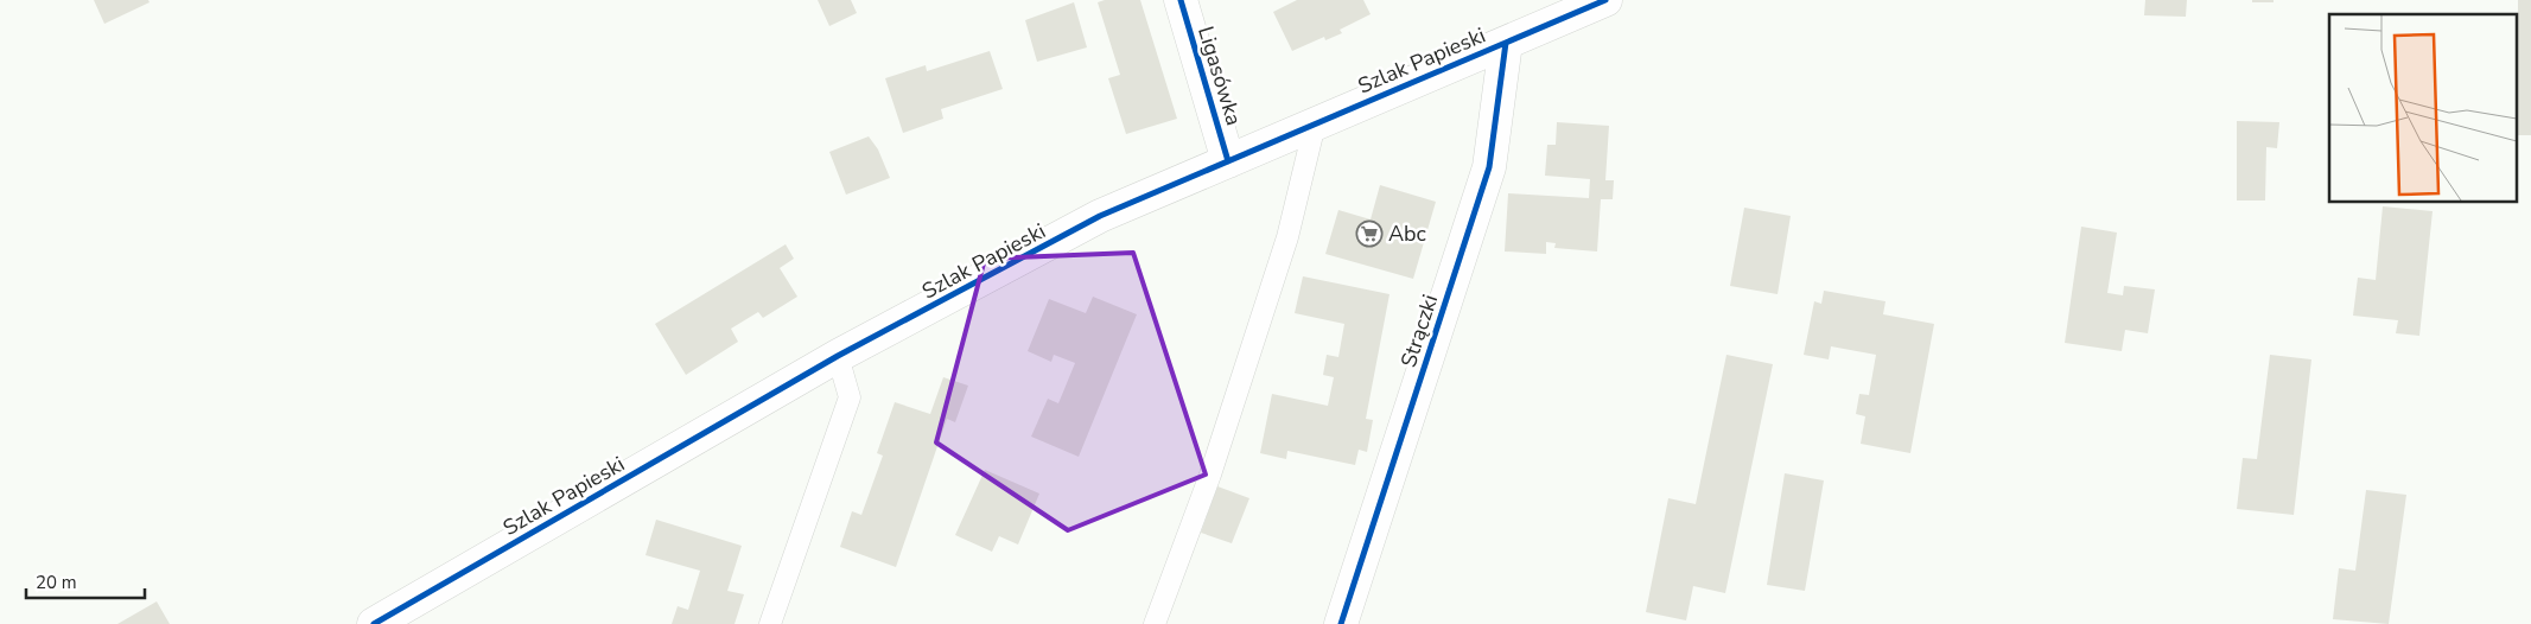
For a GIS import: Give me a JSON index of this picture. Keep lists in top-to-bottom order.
{
  "streets": {
    "street": ["Szlak Papieski", "Ligasówka", "Strączki"]
  },
  "crossings": [
    ["Szlak Papieski", "Ligasówka"],
    ["Szlak Papieski", "Strączki"]
  ],
  "places": {
    "supermarket": ["Abc"]
  },
  "scale_bar": "20 m"
}
